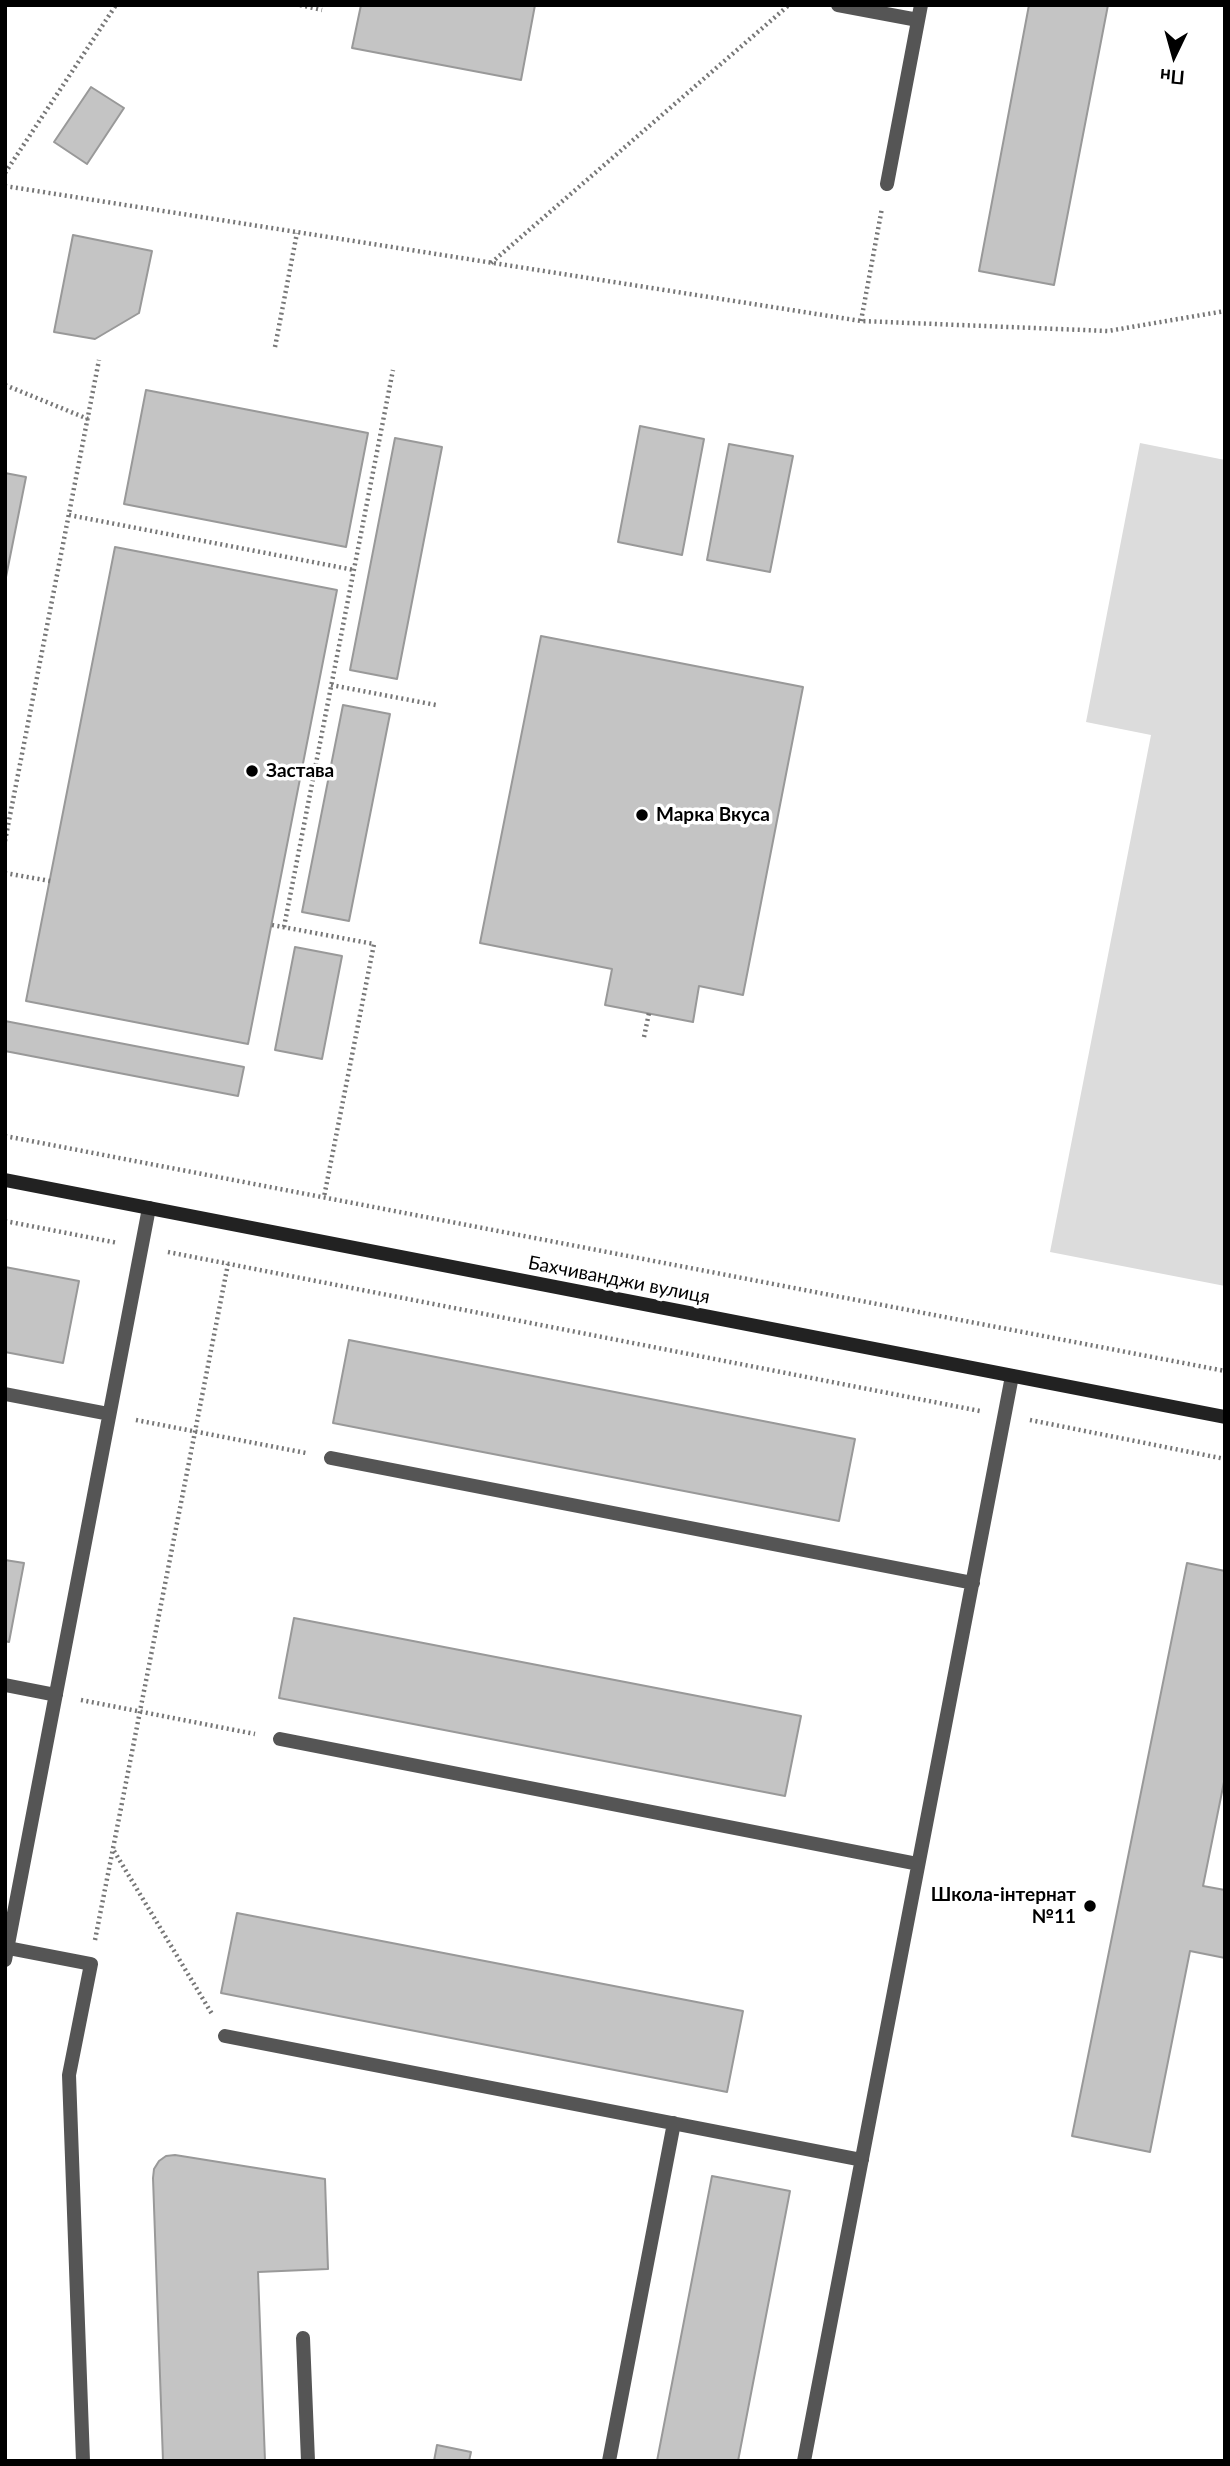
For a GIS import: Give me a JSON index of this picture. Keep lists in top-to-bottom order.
{
  "streets": {
    "street": ["Бахчиванджи вулиця"]
  },
  "places": ["Застава", "Марка Вкуса", "Школа-інтернат №11"],
  "north": "bottom"
}
